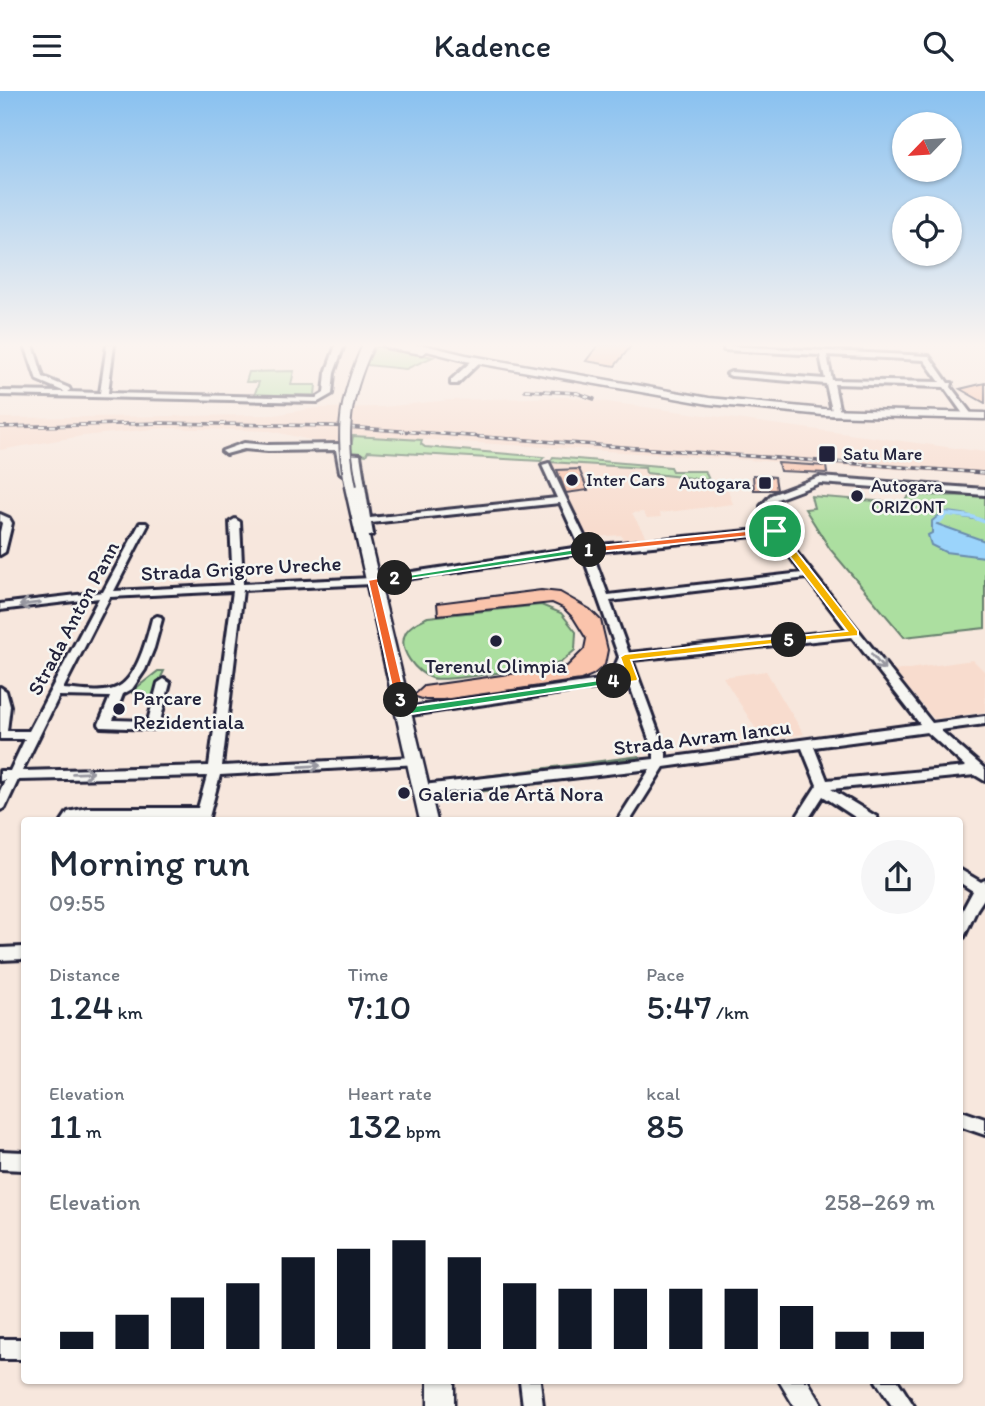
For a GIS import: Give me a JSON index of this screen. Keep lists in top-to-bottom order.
{
  "streets": {
    "street": ["Strada Grigore Ureche", "Strada Anton Pann", "Strada Avram Iancu"]
  },
  "crossings": [
    ["Strada Grigore Ureche", "Strada Anton Pann"]
  ],
  "places": {
    "transit": ["Satu Mare", "Autogara"],
    "other": [
      "Inter Cars",
      "Autogara ORIZONT",
      "Terenul Olimpia",
      "Parcare Rezidentiala",
      "Galeria de Artă Nora"
    ]
  },
  "north": "bottom left",
  "page": {
    "header": "Kadence",
    "pins": [
      "1",
      "2",
      "5",
      "4",
      "3"
    ],
    "heading": ["Morning run", "09:55"],
    "stats": [
      ["Distance", "1.24 km"],
      ["Time", "7:10"],
      ["Pace", "5:47 /km"],
      ["Elevation", "11 m"],
      ["Heart rate", "132 bpm"],
      ["kcal", "85"]
    ],
    "chart": ["Elevation", "258–269 m"]
  }
}
